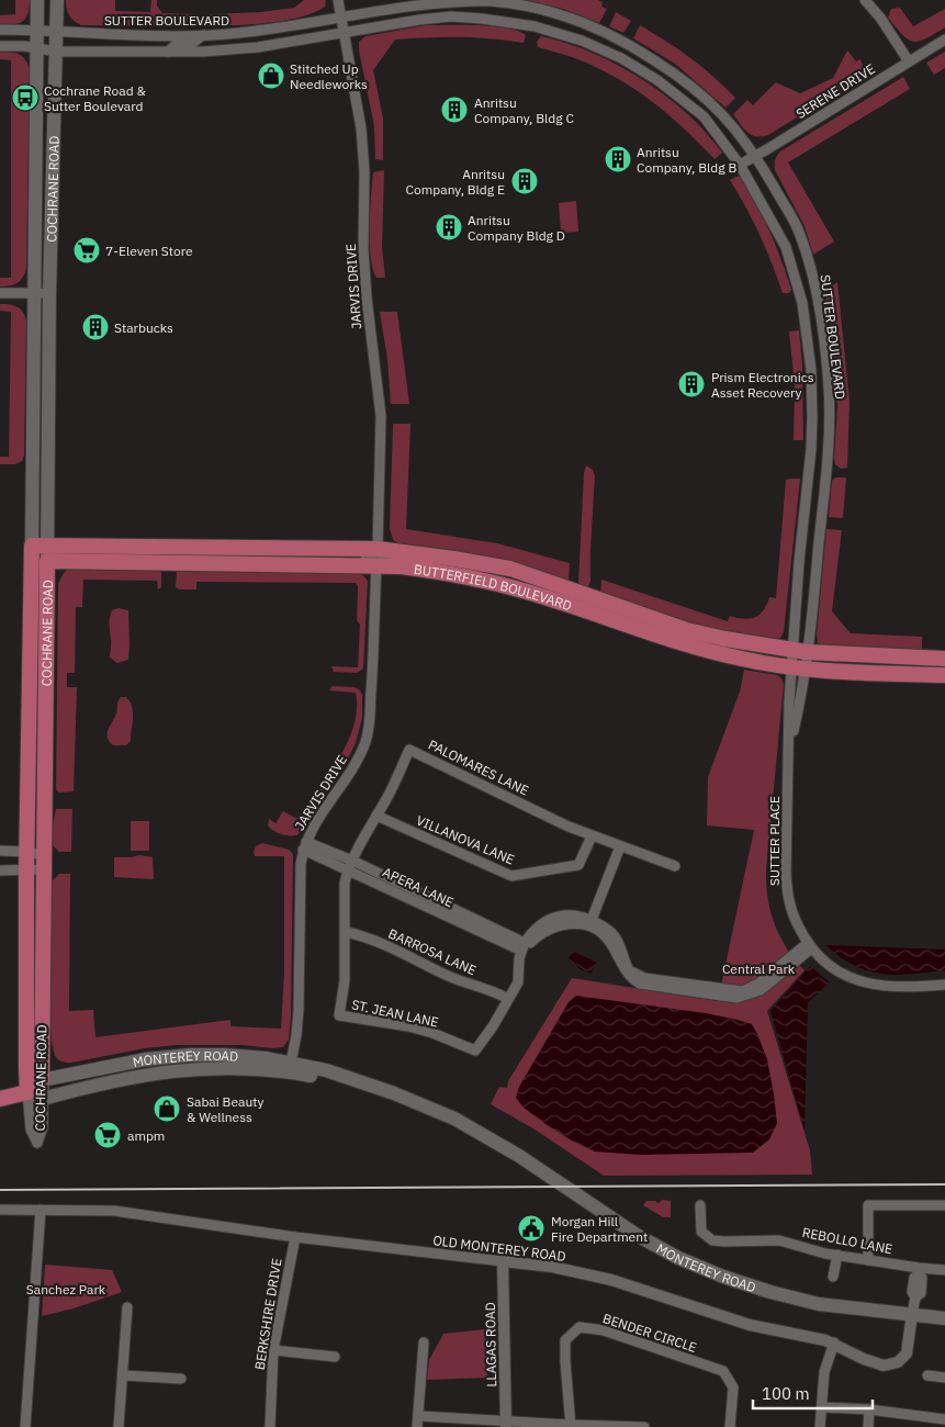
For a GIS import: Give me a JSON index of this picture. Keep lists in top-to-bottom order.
{
  "streets": {
    "main road": ["COCHRANE ROAD", "BUTTERFIELD BOULEVARD", "MONTEREY ROAD"],
    "street": [
      "SUTTER BOULEVARD",
      "SERENE DRIVE",
      "JARVIS DRIVE",
      "PALOMARES LANE",
      "VILLANOVA LANE",
      "SUTTER PLACE",
      "APERA LANE",
      "BARROSA LANE",
      "ST. JEAN LANE",
      "REBOLLO LANE",
      "OLD MONTEREY ROAD",
      "BERKSHIRE DRIVE",
      "BENDER CIRCLE",
      "LLAGAS ROAD"
    ]
  },
  "crossings": [
    ["SUTTER BOULEVARD", "SERENE DRIVE"],
    ["SUTTER BOULEVARD", "COCHRANE ROAD"],
    ["SUTTER BOULEVARD", "JARVIS DRIVE"],
    ["SUTTER BOULEVARD", "BUTTERFIELD BOULEVARD"],
    ["SUTTER BOULEVARD", "SUTTER PLACE"],
    ["COCHRANE ROAD", "BUTTERFIELD BOULEVARD"],
    ["COCHRANE ROAD", "MONTEREY ROAD"],
    ["JARVIS DRIVE", "BUTTERFIELD BOULEVARD"],
    ["JARVIS DRIVE", "APERA LANE"],
    ["JARVIS DRIVE", "MONTEREY ROAD"],
    ["BUTTERFIELD BOULEVARD", "SUTTER PLACE"],
    ["PALOMARES LANE", "VILLANOVA LANE"],
    ["PALOMARES LANE", "APERA LANE"],
    ["PALOMARES LANE", "ST. JEAN LANE"],
    ["APERA LANE", "ST. JEAN LANE"],
    ["BARROSA LANE", "ST. JEAN LANE"],
    ["MONTEREY ROAD", "OLD MONTEREY ROAD"],
    ["OLD MONTEREY ROAD", "BERKSHIRE DRIVE"],
    ["OLD MONTEREY ROAD", "LLAGAS ROAD"]
  ],
  "parks": ["Central Park", "Sanchez Park"],
  "places": {
    "shop": ["Stitched Up Needleworks", "Sabai Beauty & Wellness"],
    "bus stop": ["Cochrane Road & Sutter Boulevard"],
    "building": [
      "Anritsu Company, Bldg C",
      "Anritsu Company, Bldg B",
      "Anritsu Company, Bldg E",
      "Anritsu Company Bldg D",
      "Starbucks",
      "Prism Electronics Asset Recovery"
    ],
    "supermarket": ["7-Eleven Store", "ampm"],
    "public building": ["Morgan Hill Fire Department"]
  },
  "scale_bar": "100 m"
}
